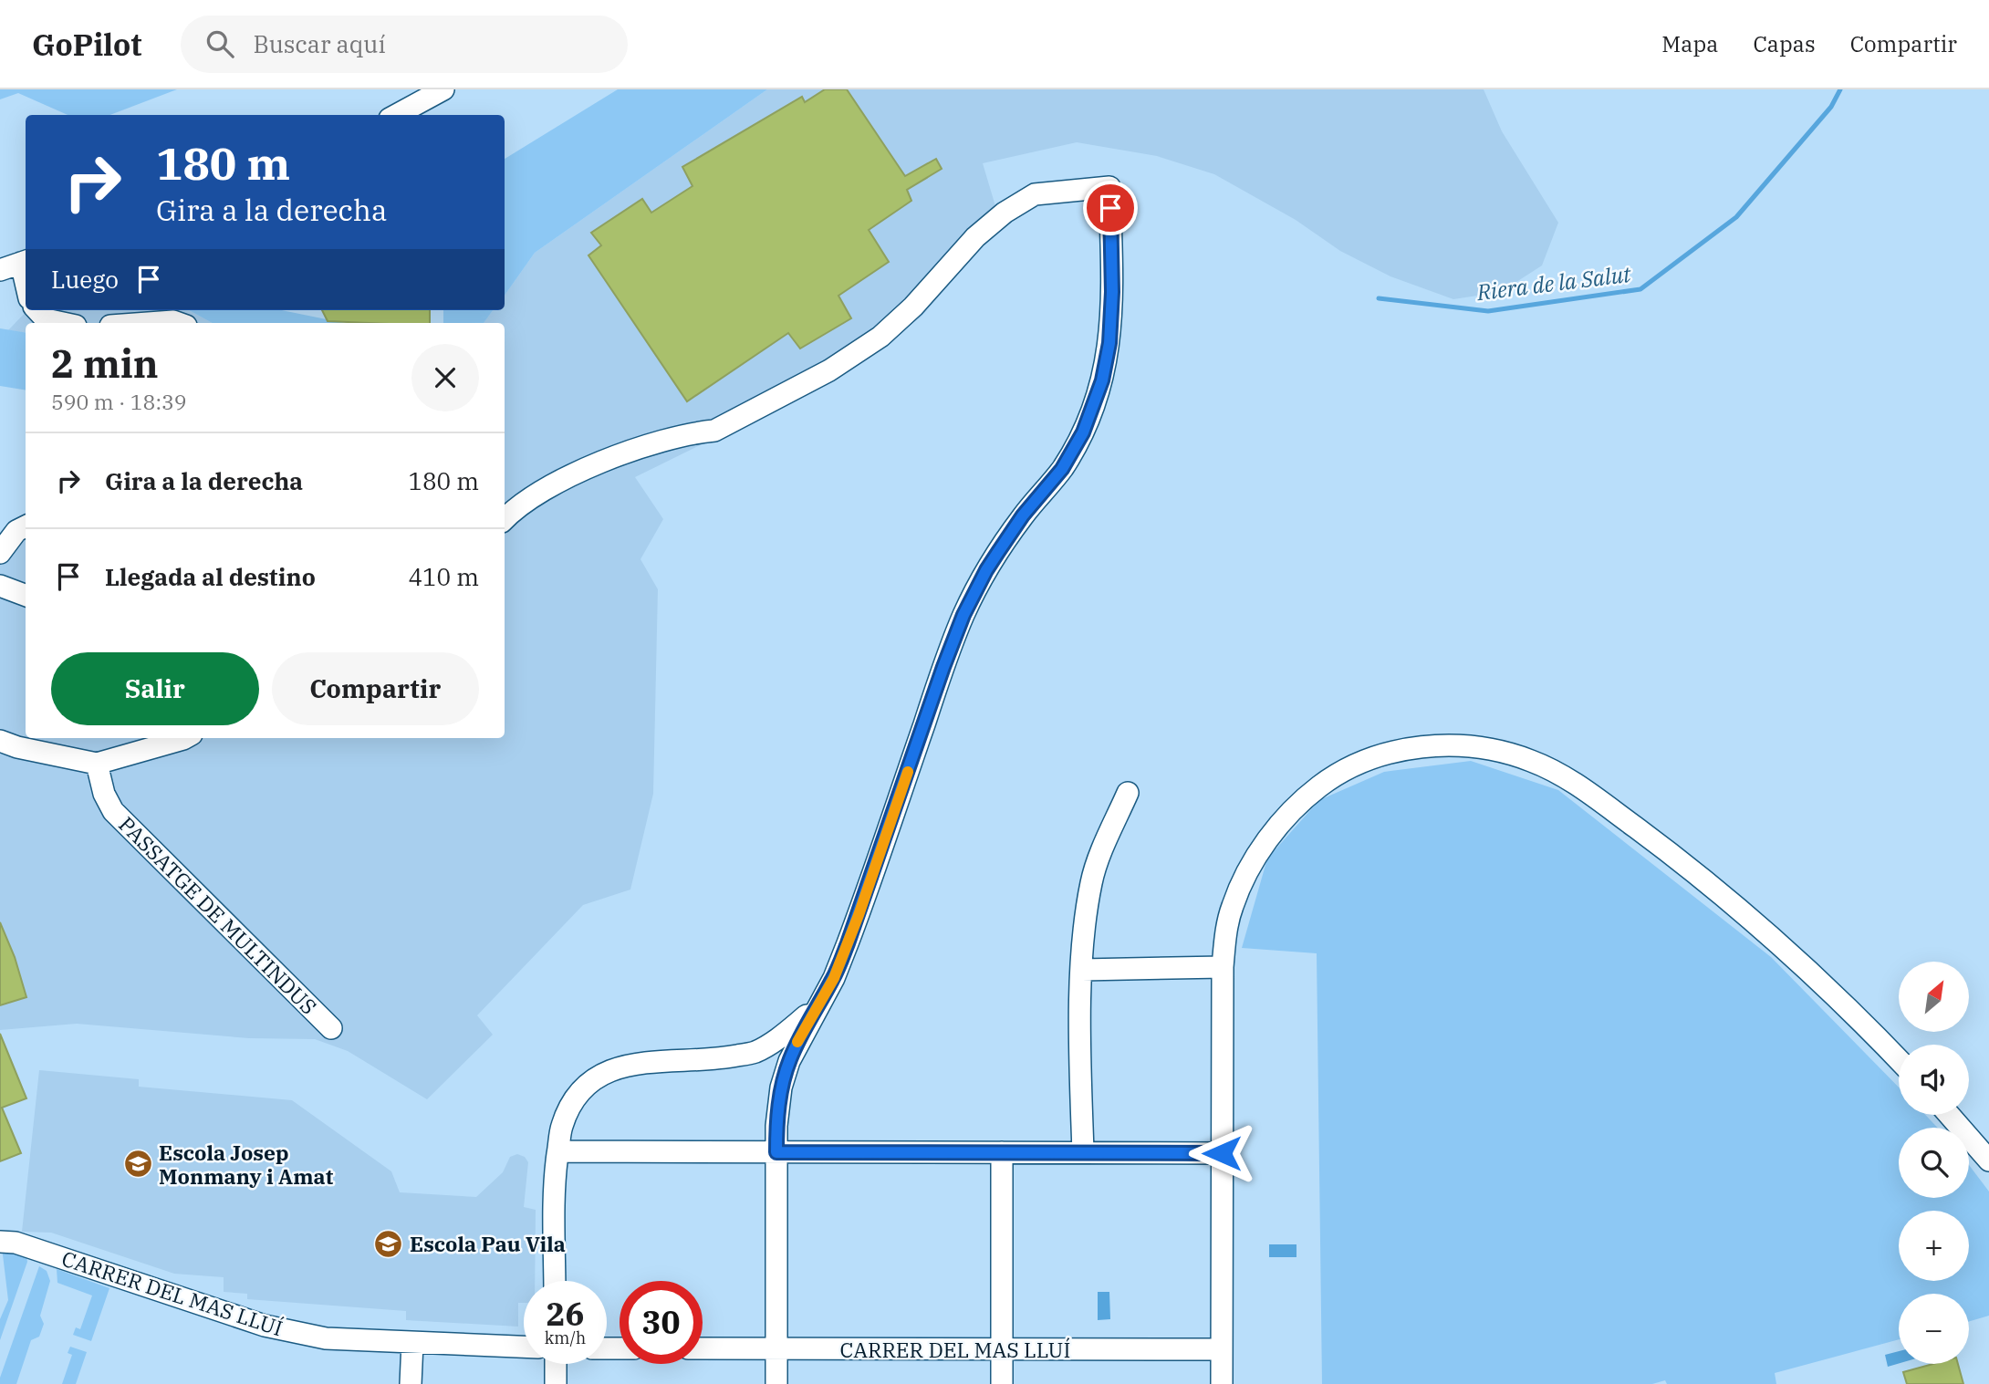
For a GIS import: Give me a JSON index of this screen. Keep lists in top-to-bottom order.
{
  "streets": {
    "street": ["PASSATGE DE MULTINDUS", "CARRER DEL MAS LLUÍ"]
  },
  "water": ["Riera de la Salut"],
  "places": {
    "school or university": ["Escola Josep Monmany i Amat", "Escola Pau Vila"]
  },
  "north": "top right",
  "page": {
    "header": "GoPilot",
    "search": "Buscar aquí",
    "nav": ["Mapa", "Capas", "Compartir"],
    "turn": ["180 m", "Gira a la derecha"],
    "then": "Luego",
    "heading": ["2 min", "590 m · 18:39"],
    "list": [
      {
        "name": "Gira a la derecha",
        "value": "180 m"
      },
      {
        "name": "Llegada al destino",
        "value": "410 m"
      }
    ],
    "buttons": ["Salir", "Compartir"],
    "map_buttons": ["+", "−"],
    "speed": "26 km/h",
    "limit": "30"
  }
}
